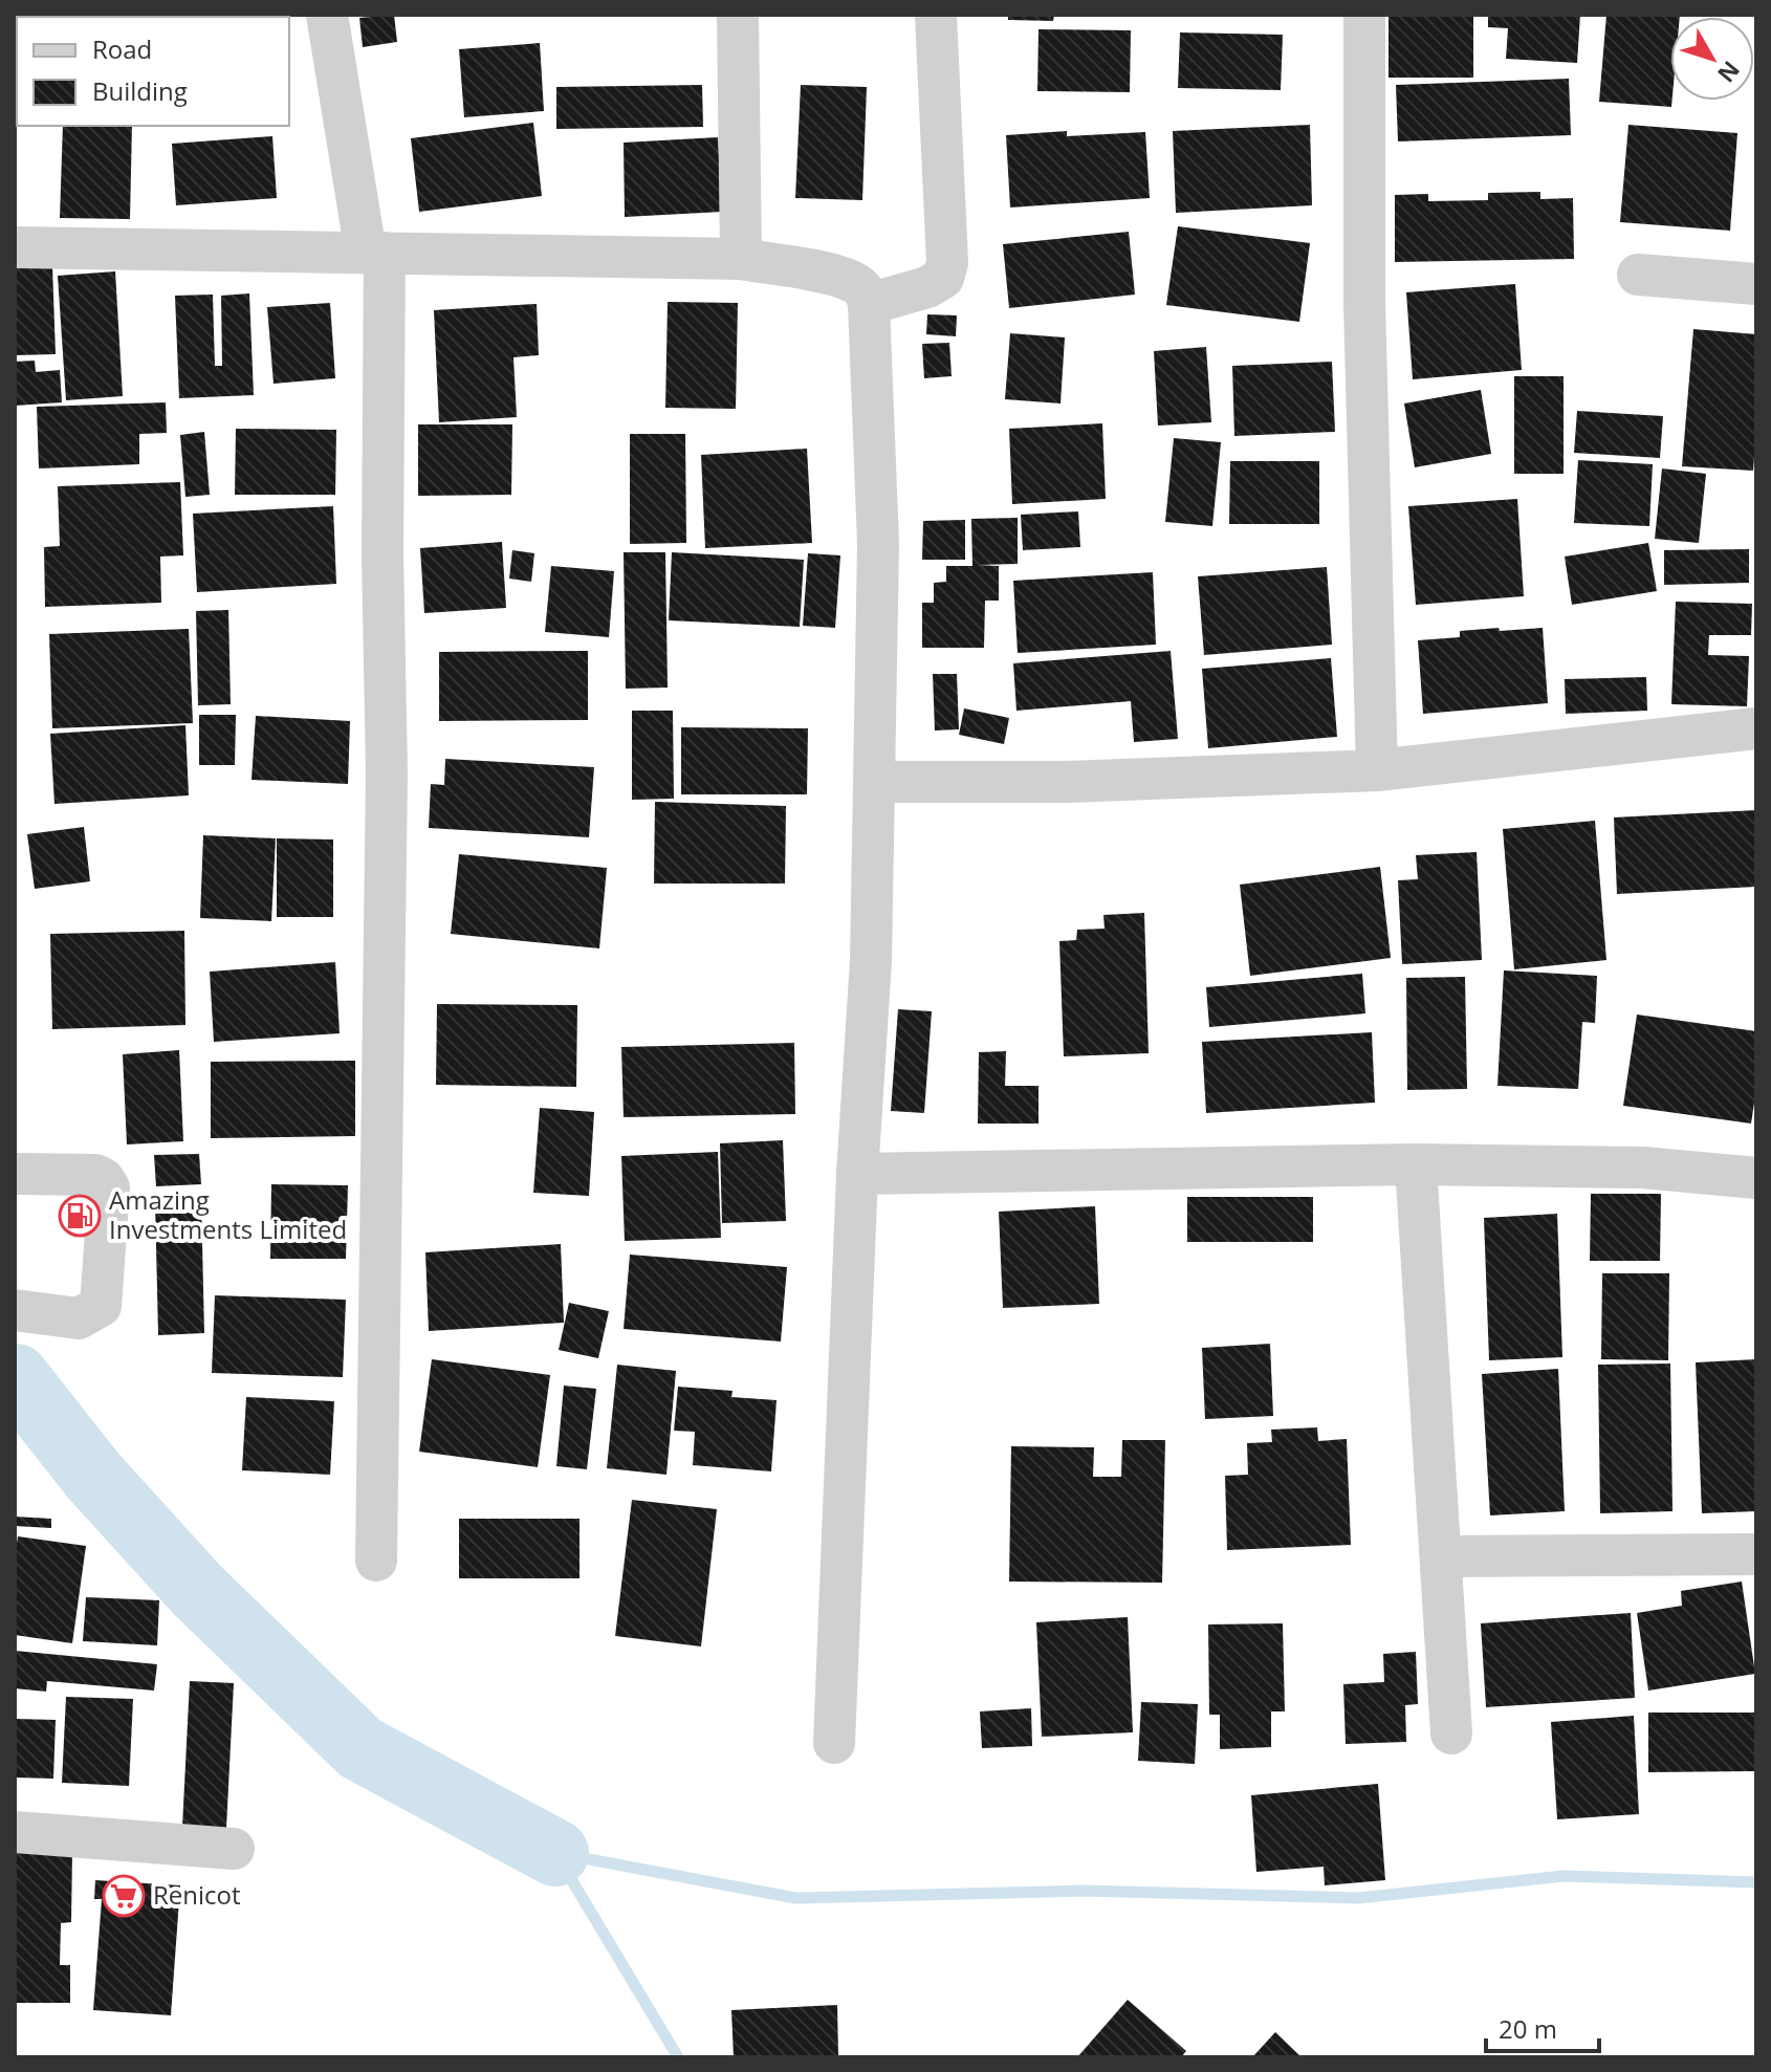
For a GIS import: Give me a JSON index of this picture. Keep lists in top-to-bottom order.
{
  "places": {
    "fuel station": ["Amazing Investments Limited"],
    "supermarket": ["Renicot"]
  },
  "legend": ["Road", "Building"],
  "scale_bar": "20 m",
  "north": "bottom right"
}
